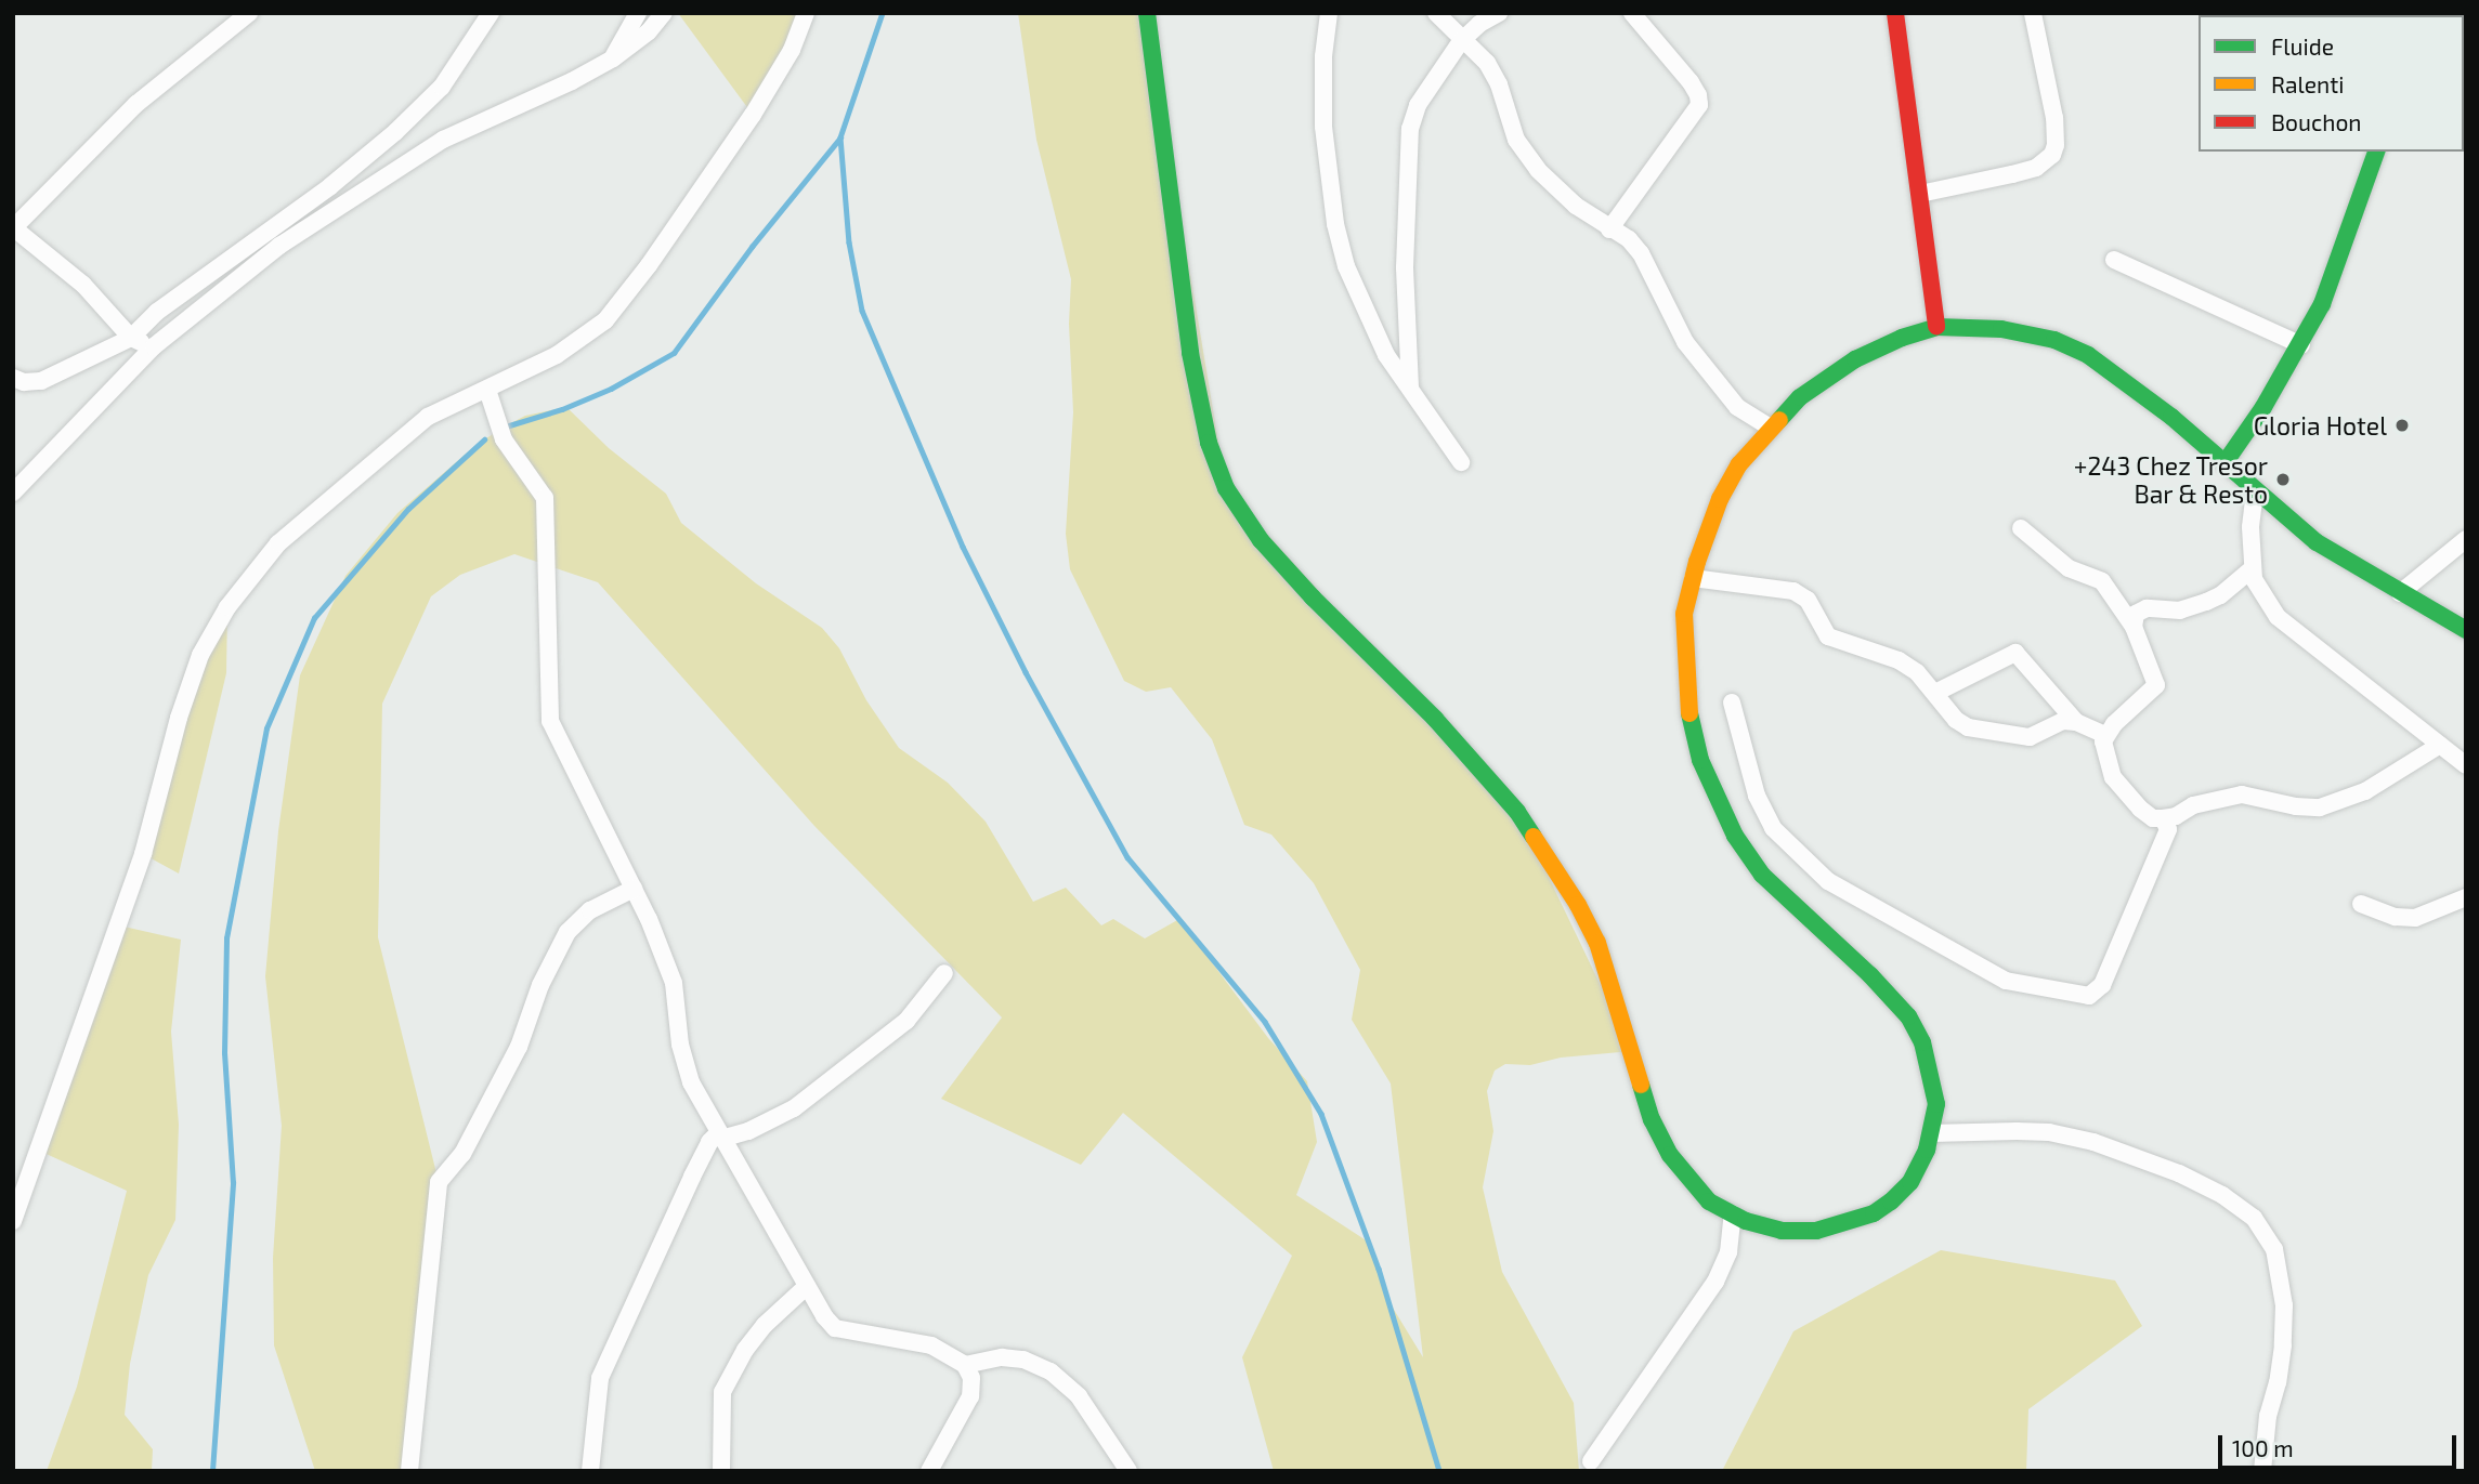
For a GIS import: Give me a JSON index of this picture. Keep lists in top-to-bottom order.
{
  "places": ["Gloria Hotel", "+243 Chez Tresor Bar & Resto"],
  "legend": ["Fluide", "Ralenti", "Bouchon"],
  "scale_bar": "100 m"
}
